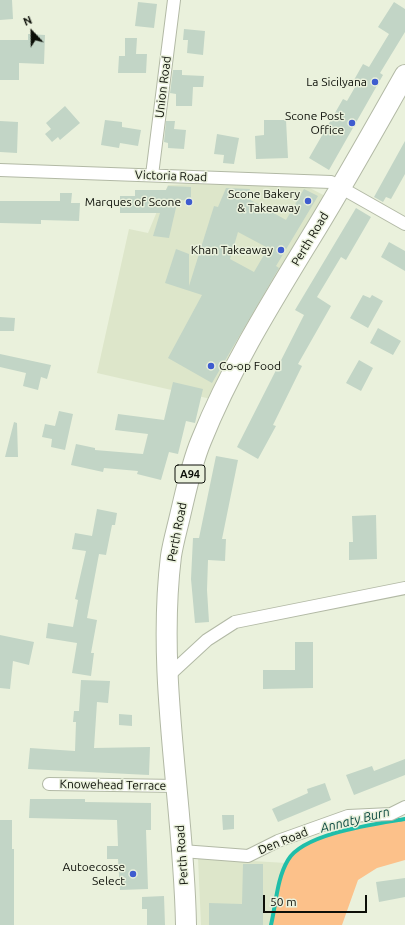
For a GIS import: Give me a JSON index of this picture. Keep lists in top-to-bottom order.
{
  "streets": {
    "main road": ["Perth Road", "A94"],
    "street": [
      "Union Road",
      "Victoria Road",
      "Knowehead Terrace",
      "Den Road"
    ]
  },
  "crossings": [
    ["Union Road", "Victoria Road"],
    ["Victoria Road", "Perth Road"],
    ["Perth Road", "Knowehead Terrace"],
    ["Perth Road", "Den Road"]
  ],
  "water": ["Annaty Burn"],
  "places": [
    "La Sicilyana",
    "Scone Post Office",
    "Scone Bakery & Takeaway",
    "Marques of Scone",
    "Khan Takeaway",
    "Co-op Food",
    "Autoecosse Select"
  ],
  "scale_bar": "50 m",
  "north": "top"
}
